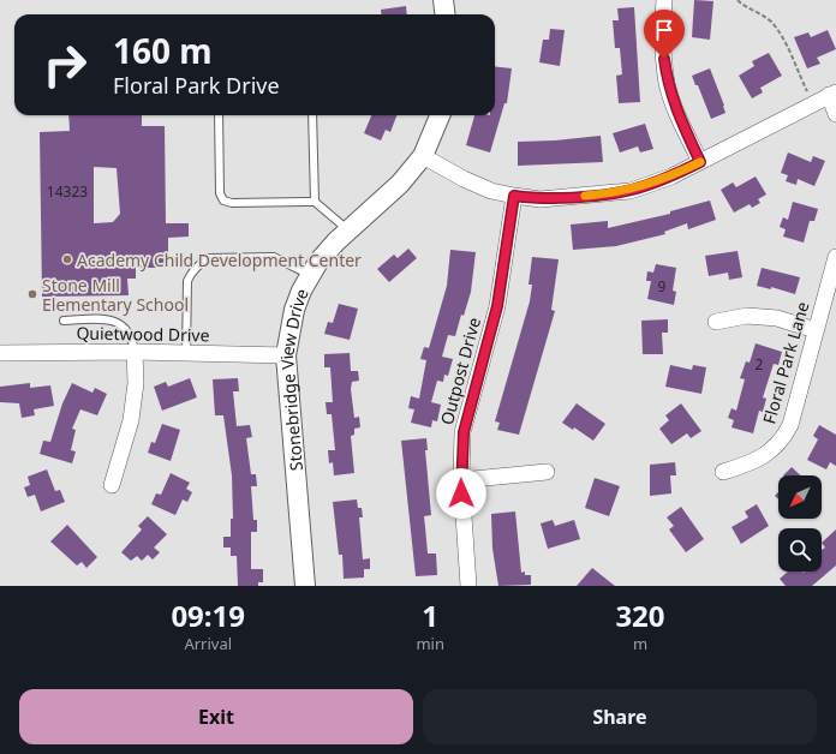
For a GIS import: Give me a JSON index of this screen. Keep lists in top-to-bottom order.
{
  "streets": {
    "street": [
      "Quietwood Drive",
      "Floral Park Lane",
      "Outpost Drive",
      "Stonebridge View Drive"
    ]
  },
  "crossings": [
    ["Quietwood Drive", "Stonebridge View Drive"]
  ],
  "places": ["Academy Child Development Center", "Stone Mill Elementary School"],
  "house_numbers": ["14323", "9", "2"],
  "north": "bottom left",
  "page": {
    "turn": ["160 m", "Floral Park Drive"],
    "eta": [
      "09:19",
      "Arrival",
      "1",
      "min",
      "320",
      "m"
    ],
    "buttons": ["Exit", "Share"]
  }
}
